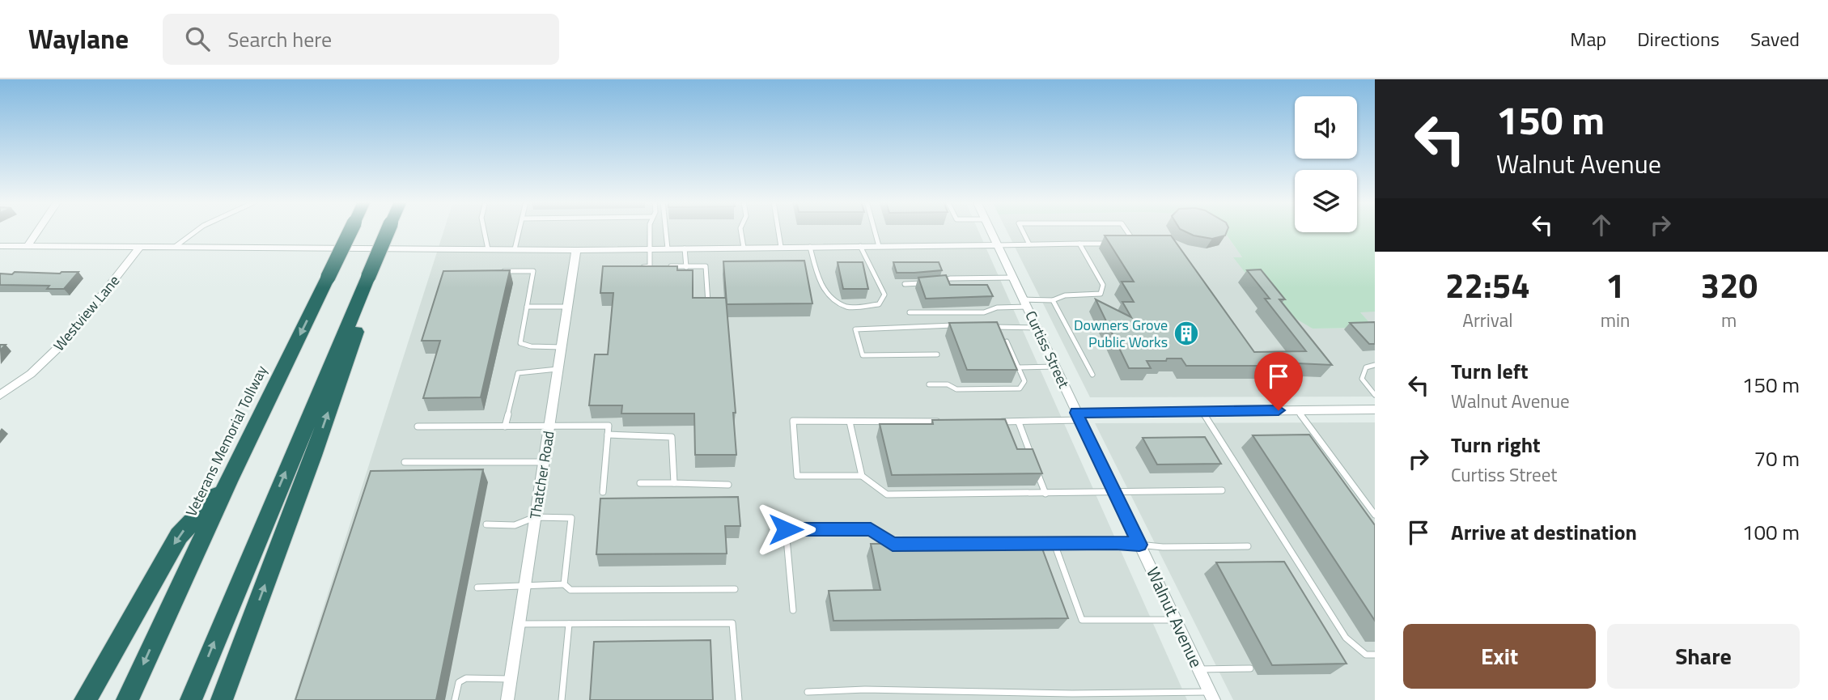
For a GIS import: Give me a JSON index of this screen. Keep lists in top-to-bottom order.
{
  "streets": {
    "highway": ["Veterans Memorial Tollway"],
    "street": [
      "Westview Lane",
      "Curtiss Street",
      "Thatcher Road",
      "Walnut Avenue"
    ]
  },
  "crossings": [
    ["Curtiss Street", "Walnut Avenue"]
  ],
  "places": {
    "building": ["Downers Grove Public Works"]
  },
  "page": {
    "header": "Waylane",
    "search": "Search here",
    "nav": ["Map", "Directions", "Saved"],
    "turn": ["150 m", "Walnut Avenue"],
    "eta": [
      "22:54",
      "Arrival",
      "1",
      "min",
      "320",
      "m"
    ],
    "list": [
      {
        "name": "Turn left",
        "note": "Walnut Avenue",
        "value": "150 m"
      },
      {
        "name": "Turn right",
        "note": "Curtiss Street",
        "value": "70 m"
      },
      {
        "name": "Arrive at destination",
        "value": "100 m"
      }
    ],
    "buttons": ["Exit", "Share"]
  }
}
